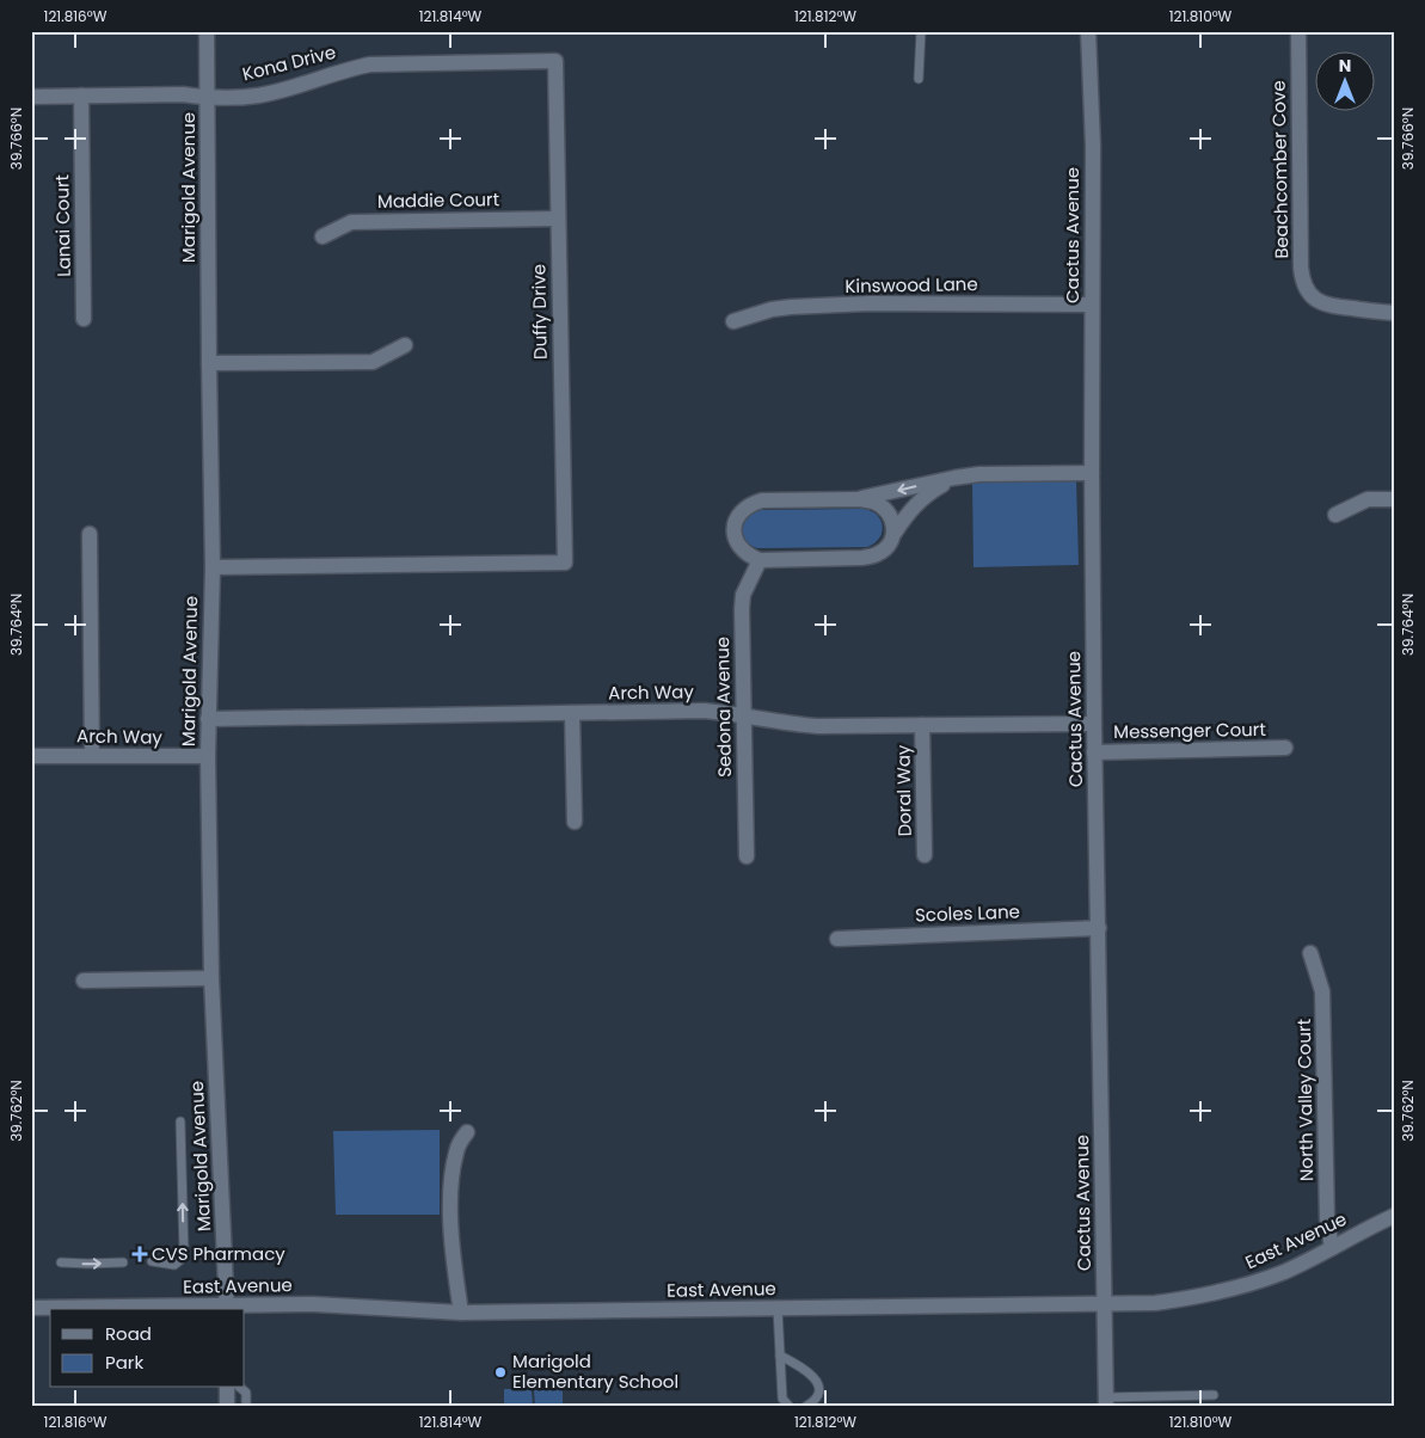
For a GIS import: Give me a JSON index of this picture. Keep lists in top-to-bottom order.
{
  "streets": {
    "street": [
      "Kona Drive",
      "Beachcomber Cove",
      "Marigold Avenue",
      "Maddie Court",
      "Lanai Court",
      "Cactus Avenue",
      "Kinswood Lane",
      "Duffy Drive",
      "Arch Way",
      "Sedona Avenue",
      "Messenger Court",
      "Doral Way",
      "Scoles Lane",
      "North Valley Court",
      "East Avenue"
    ]
  },
  "crossings": [
    ["Kona Drive", "Marigold Avenue"],
    ["Kona Drive", "Lanai Court"],
    ["Kona Drive", "Duffy Drive"],
    ["Marigold Avenue", "Duffy Drive"],
    ["Marigold Avenue", "Arch Way"],
    ["Marigold Avenue", "East Avenue"],
    ["Maddie Court", "Duffy Drive"],
    ["Cactus Avenue", "Kinswood Lane"],
    ["Cactus Avenue", "Arch Way"],
    ["Cactus Avenue", "Messenger Court"],
    ["Cactus Avenue", "Scoles Lane"],
    ["Cactus Avenue", "East Avenue"],
    ["Arch Way", "Sedona Avenue"],
    ["Arch Way", "Doral Way"],
    ["North Valley Court", "East Avenue"]
  ],
  "places": {
    "health": ["CVS Pharmacy"],
    "other": ["Marigold Elementary School"]
  },
  "legend": ["Road", "Park"],
  "north": "top",
  "coordinates": [
    "121.816°W",
    "121.814°W",
    "121.812°W",
    "121.810°W",
    "39.766°N",
    "39.764°N",
    "39.762°N"
  ]
}
